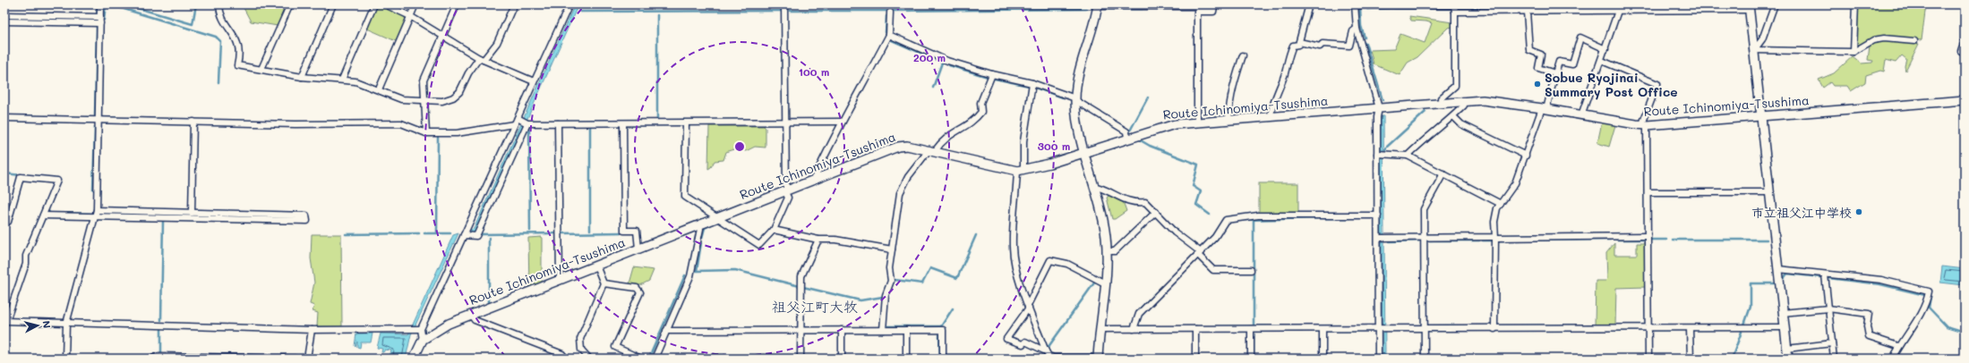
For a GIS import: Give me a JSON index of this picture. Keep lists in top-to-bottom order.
{
  "streets": {
    "main road": ["Route Ichinomiya-Tsushima"]
  },
  "districts": ["祖父江町大牧"],
  "places": ["Sobue Ryojinai Summary Post Office", "市立祖父江中学校"],
  "north": "right",
  "rings": ["200 m", "100 m", "300 m"]
}
